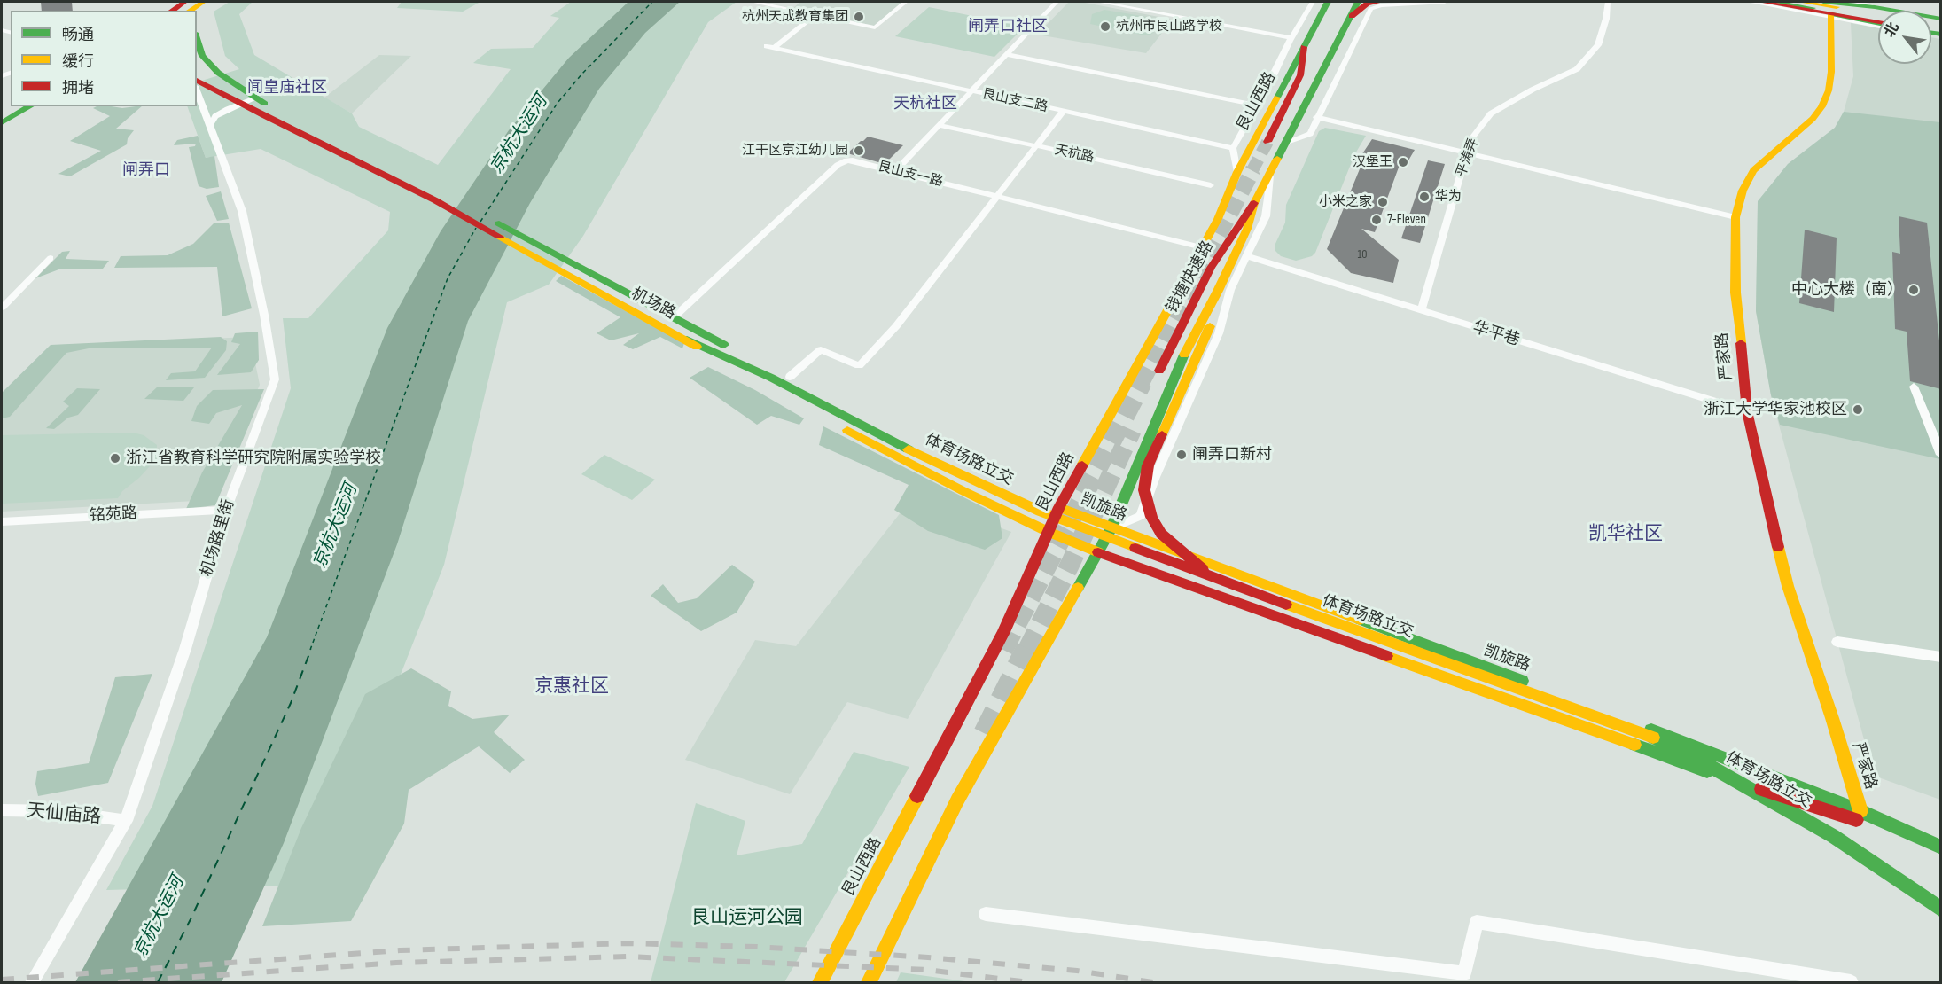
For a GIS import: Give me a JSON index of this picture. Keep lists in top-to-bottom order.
{
  "streets": {
    "main road": [
      "艮山西路",
      "钱塘快速路",
      "机场路",
      "严家路",
      "体育场路立交",
      "凯旋路"
    ],
    "street": [
      "艮山支二路",
      "天杭路",
      "平涛弄",
      "艮山支一路",
      "华平巷",
      "铭苑路",
      "机场路里街",
      "天仙庙路"
    ]
  },
  "crossings": [
    ["艮山西路", "艮山支一路"],
    ["艮山西路", "机场路"],
    ["艮山西路", "凯旋路"],
    ["平涛弄", "华平巷"],
    ["艮山支一路", "机场路"],
    ["艮山支一路", "体育场路立交"],
    ["机场路", "体育场路立交"],
    ["机场路", "凯旋路"],
    ["华平巷", "严家路"],
    ["严家路", "凯旋路"],
    ["铭苑路", "机场路里街"],
    ["机场路里街", "天仙庙路"]
  ],
  "districts": [
    "闸弄口社区",
    "闻皇庙社区",
    "天杭社区",
    "闸弄口",
    "凯华社区",
    "京惠社区"
  ],
  "water": ["京杭大运河"],
  "parks": ["艮山运河公园"],
  "places": [
    "杭州天成教育集团",
    "杭州市艮山路学校",
    "江干区京江幼儿园",
    "汉堡王",
    "华为",
    "小米之家",
    "7-Eleven",
    "中心大楼（南）",
    "浙江大学华家池校区",
    "闸弄口新村",
    "浙江省教育科学研究院附属实验学校"
  ],
  "house_numbers": ["10"],
  "legend": ["畅通", "缓行", "拥堵"],
  "north": "top left"
}
